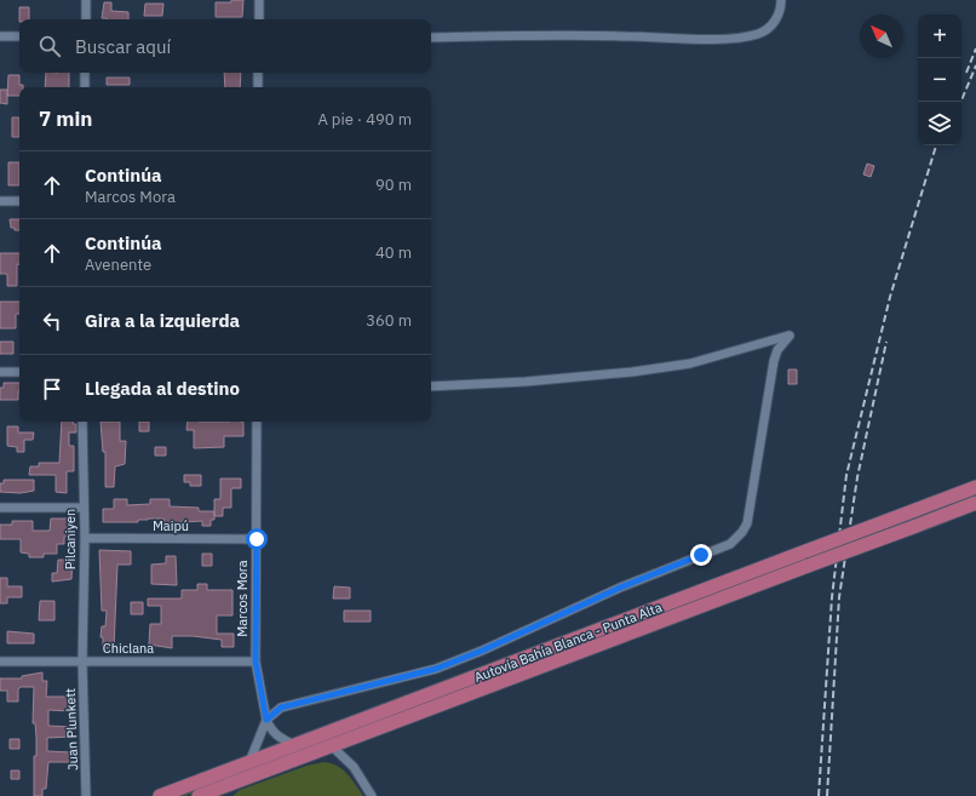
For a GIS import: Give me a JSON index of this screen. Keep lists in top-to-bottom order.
{
  "streets": {
    "main road": ["Autovía Bahía Blanca - Punta Alta"],
    "street": [
      "Maipú",
      "Pilcaniyen",
      "Marcos Mora",
      "Chiclana",
      "Juan Plunkett"
    ]
  },
  "crossings": [
    ["Maipú", "Pilcaniyen"],
    ["Maipú", "Marcos Mora"],
    ["Pilcaniyen", "Chiclana"],
    ["Pilcaniyen", "Juan Plunkett"],
    ["Marcos Mora", "Chiclana"],
    ["Chiclana", "Juan Plunkett"]
  ],
  "north": "top left",
  "page": {
    "map_buttons": ["+", "−"],
    "search": "Buscar aquí",
    "heading": ["7 min", "A pie · 490 m"],
    "list": [
      ["Continúa", "Marcos Mora", "90 m"],
      ["Continúa", "Avenente", "40 m"],
      ["Gira a la izquierda", "360 m"],
      "Llegada al destino"
    ]
  }
}
